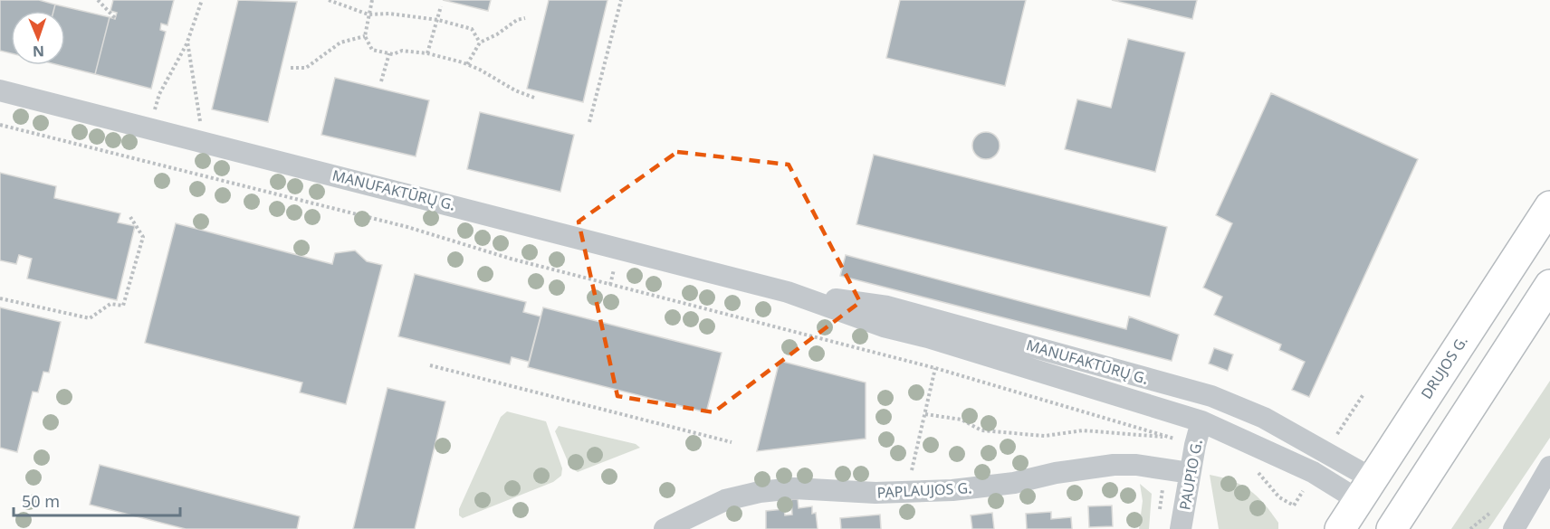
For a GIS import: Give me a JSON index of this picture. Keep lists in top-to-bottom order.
{
  "streets": {
    "main road": ["DRUJOS G."],
    "street": ["MANUFAKTŪRŲ G.", "PAUPIO G.", "PAPLAUJOS G."]
  },
  "crossings": [
    ["MANUFAKTŪRŲ G.", "DRUJOS G."],
    ["MANUFAKTŪRŲ G.", "PAUPIO G."],
    ["PAUPIO G.", "PAPLAUJOS G."]
  ],
  "scale_bar": "50 m",
  "north": "bottom"
}
